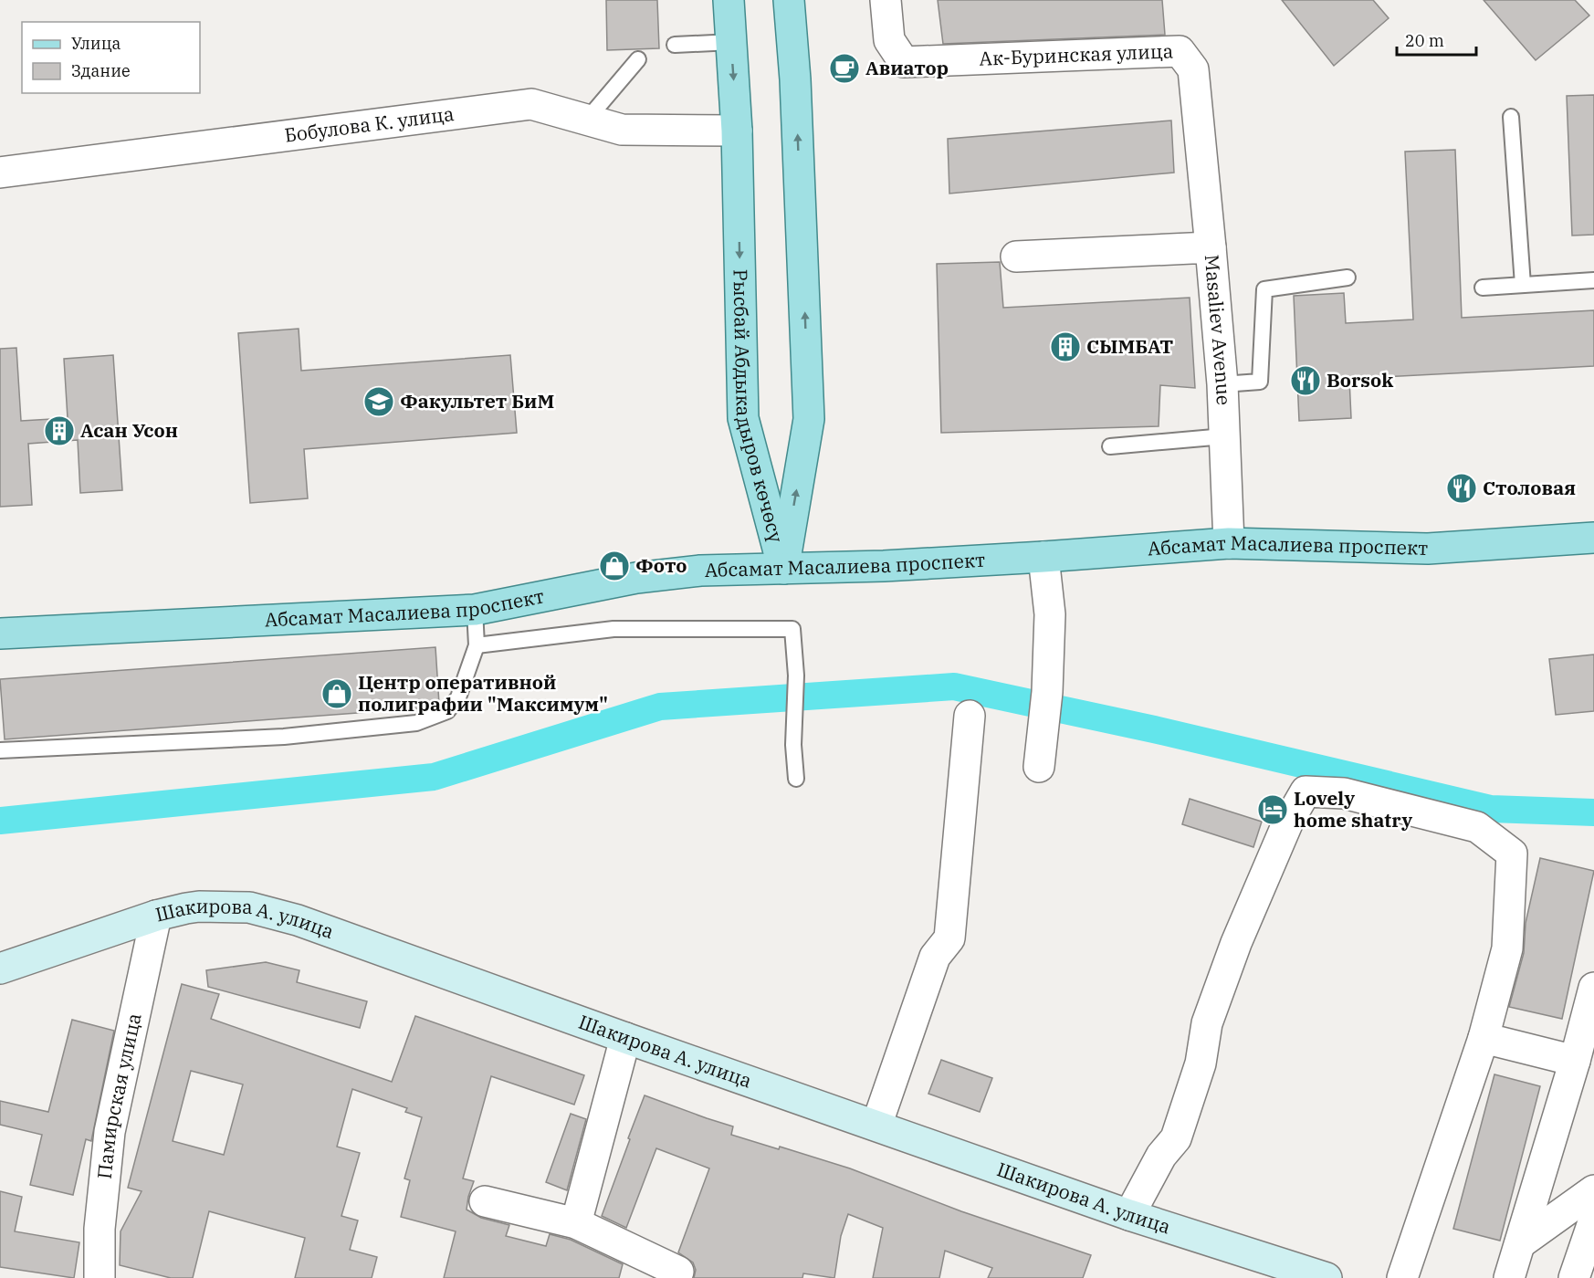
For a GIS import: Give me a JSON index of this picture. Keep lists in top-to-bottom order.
{
  "streets": {
    "main road": ["Рысбай Абдыкадыров көчөсү", "Абсамат Масалиева проспект", "Шакирова А. улица"],
    "street": [
      "Ак-Буринская улица",
      "Бобулова К. улица",
      "Masaliev Avenue",
      "Памирская улица"
    ]
  },
  "crossings": [
    ["Ак-Буринская улица", "Masaliev Avenue"],
    ["Бобулова К. улица", "Рысбай Абдыкадыров көчөсү"],
    ["Masaliev Avenue", "Абсамат Масалиева проспект"],
    ["Рысбай Абдыкадыров көчөсү", "Абсамат Масалиева проспект"],
    ["Шакирова А. улица", "Памирская улица"]
  ],
  "places": {
    "cafe": ["Авиатор"],
    "building": ["СЫМБАТ", "Асан Усон"],
    "restaurant": ["Borsok", "Столовая"],
    "school or university": ["Факультет БиМ"],
    "shop": ["Фото", "Центр оперативной полиграфии \"Максимум\""],
    "hotel": ["Lovely home shatry"]
  },
  "legend": ["Улица", "Здание"],
  "scale_bar": "20 m"
}
